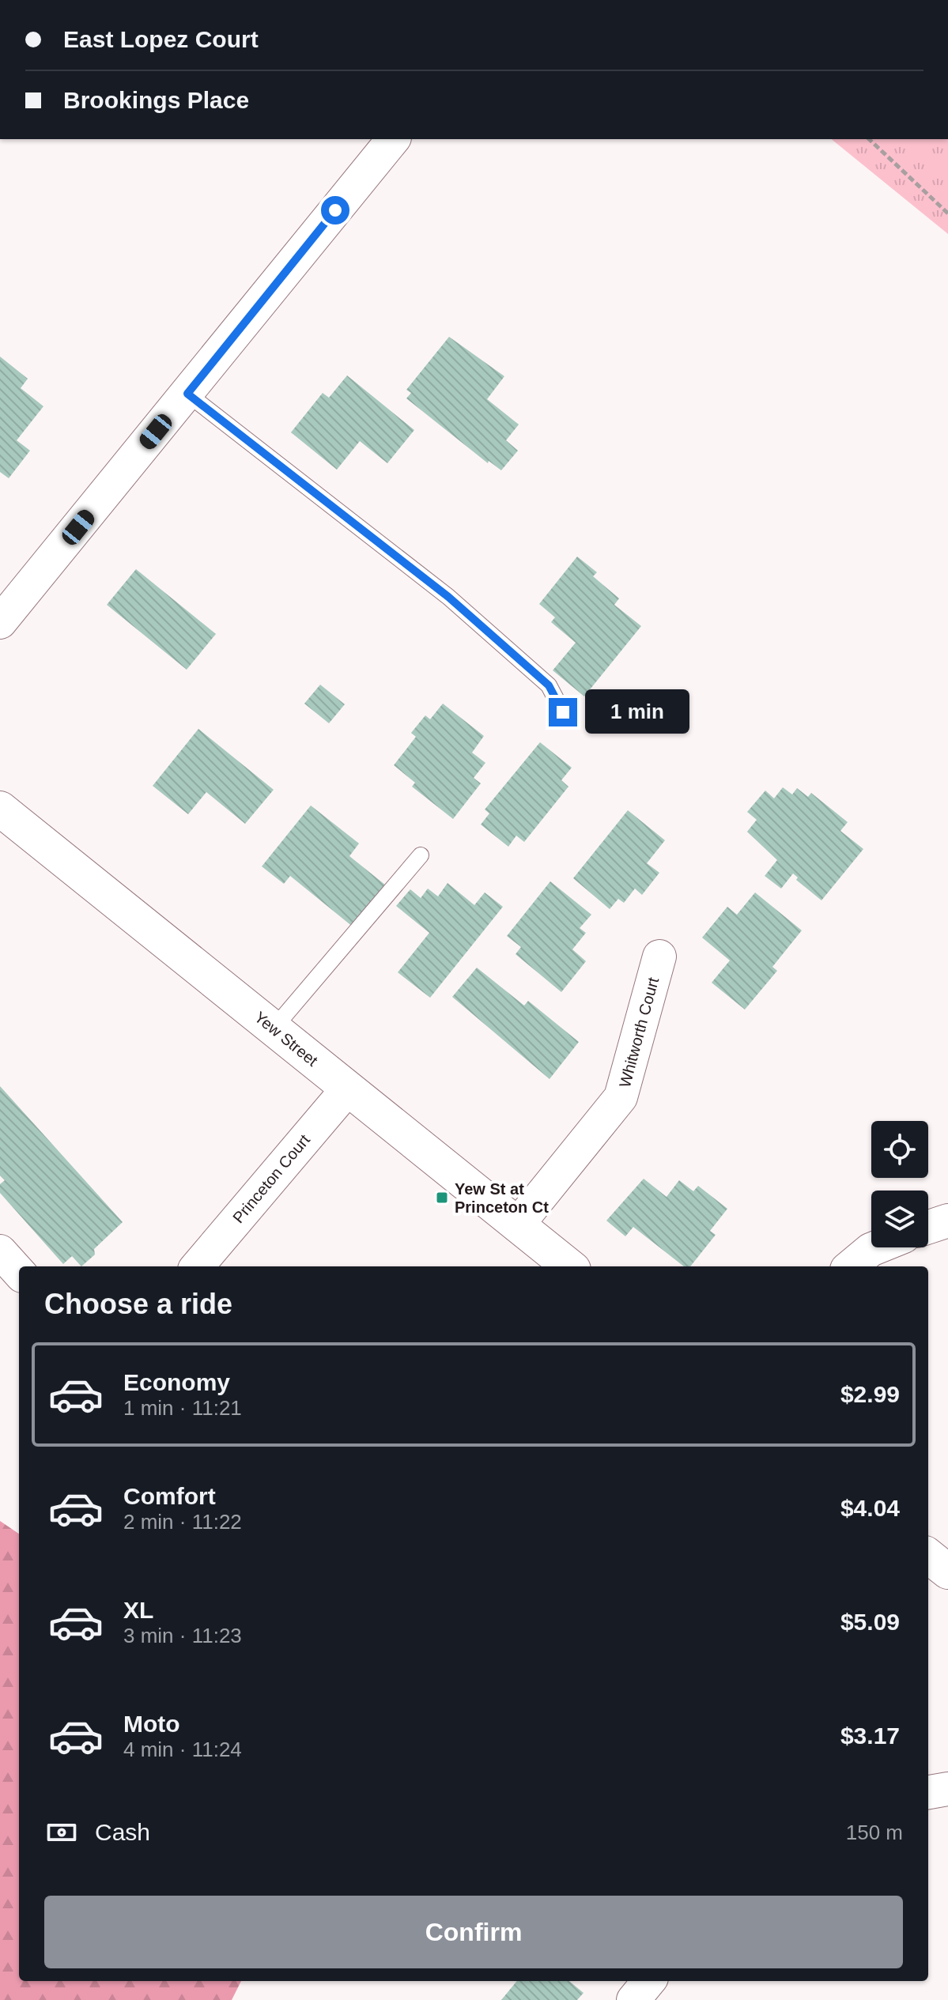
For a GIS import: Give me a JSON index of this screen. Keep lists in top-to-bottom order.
{
  "streets": {
    "street": ["Whitworth Court", "Yew Street", "Princeton Court"]
  },
  "crossings": [
    ["Whitworth Court", "Yew Street"],
    ["Yew Street", "Princeton Court"]
  ],
  "places": {
    "transit": ["Yew St at Princeton Ct"]
  },
  "page": {
    "banner": ["East Lopez Court", "Brookings Place"],
    "bubble": "1 min",
    "heading": "Choose a ride",
    "list": [
      {
        "name": "Economy",
        "note": "1 min · 11:21",
        "value": "$2.99"
      },
      {
        "name": "Comfort",
        "note": "2 min · 11:22",
        "value": "$4.04"
      },
      {
        "name": "XL",
        "note": "3 min · 11:23",
        "value": "$5.09"
      },
      {
        "name": "Moto",
        "note": "4 min · 11:24",
        "value": "$3.17"
      }
    ],
    "pay": ["Cash", "150 m"],
    "buttons": "Confirm"
  }
}
